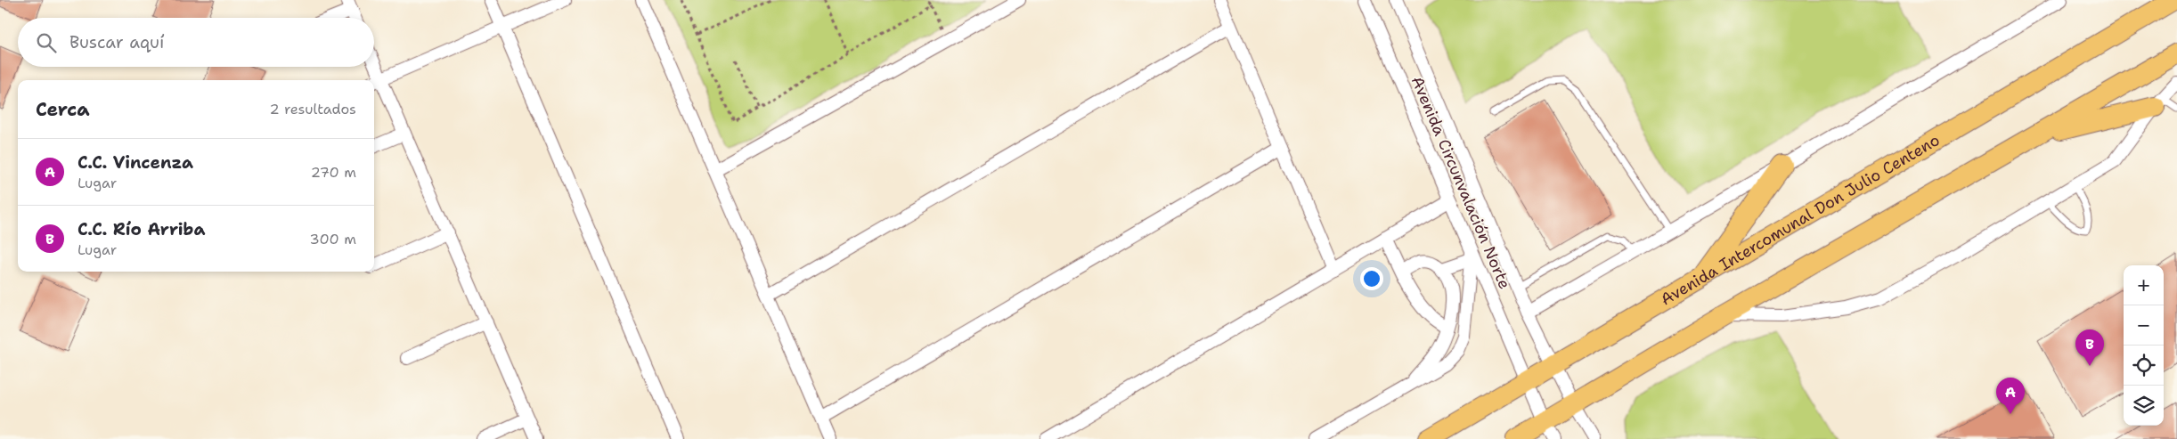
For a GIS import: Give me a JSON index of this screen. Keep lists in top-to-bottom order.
{
  "streets": {
    "main road": ["Avenida Intercomunal Don Julio Centeno"],
    "street": ["Avenida Circunvalación Norte"]
  },
  "crossings": [
    ["Avenida Circunvalación Norte", "Avenida Intercomunal Don Julio Centeno"]
  ],
  "page": {
    "search": "Buscar aquí",
    "heading": ["Cerca", "2 resultados"],
    "list": [
      {
        "mark": "A",
        "name": "C.C. Vincenza",
        "note": "Lugar",
        "value": "270 m"
      },
      {
        "mark": "B",
        "name": "C.C. Río Arriba",
        "note": "Lugar",
        "value": "300 m"
      }
    ],
    "map_buttons": ["+", "−"],
    "pins": ["B", "A"]
  }
}
